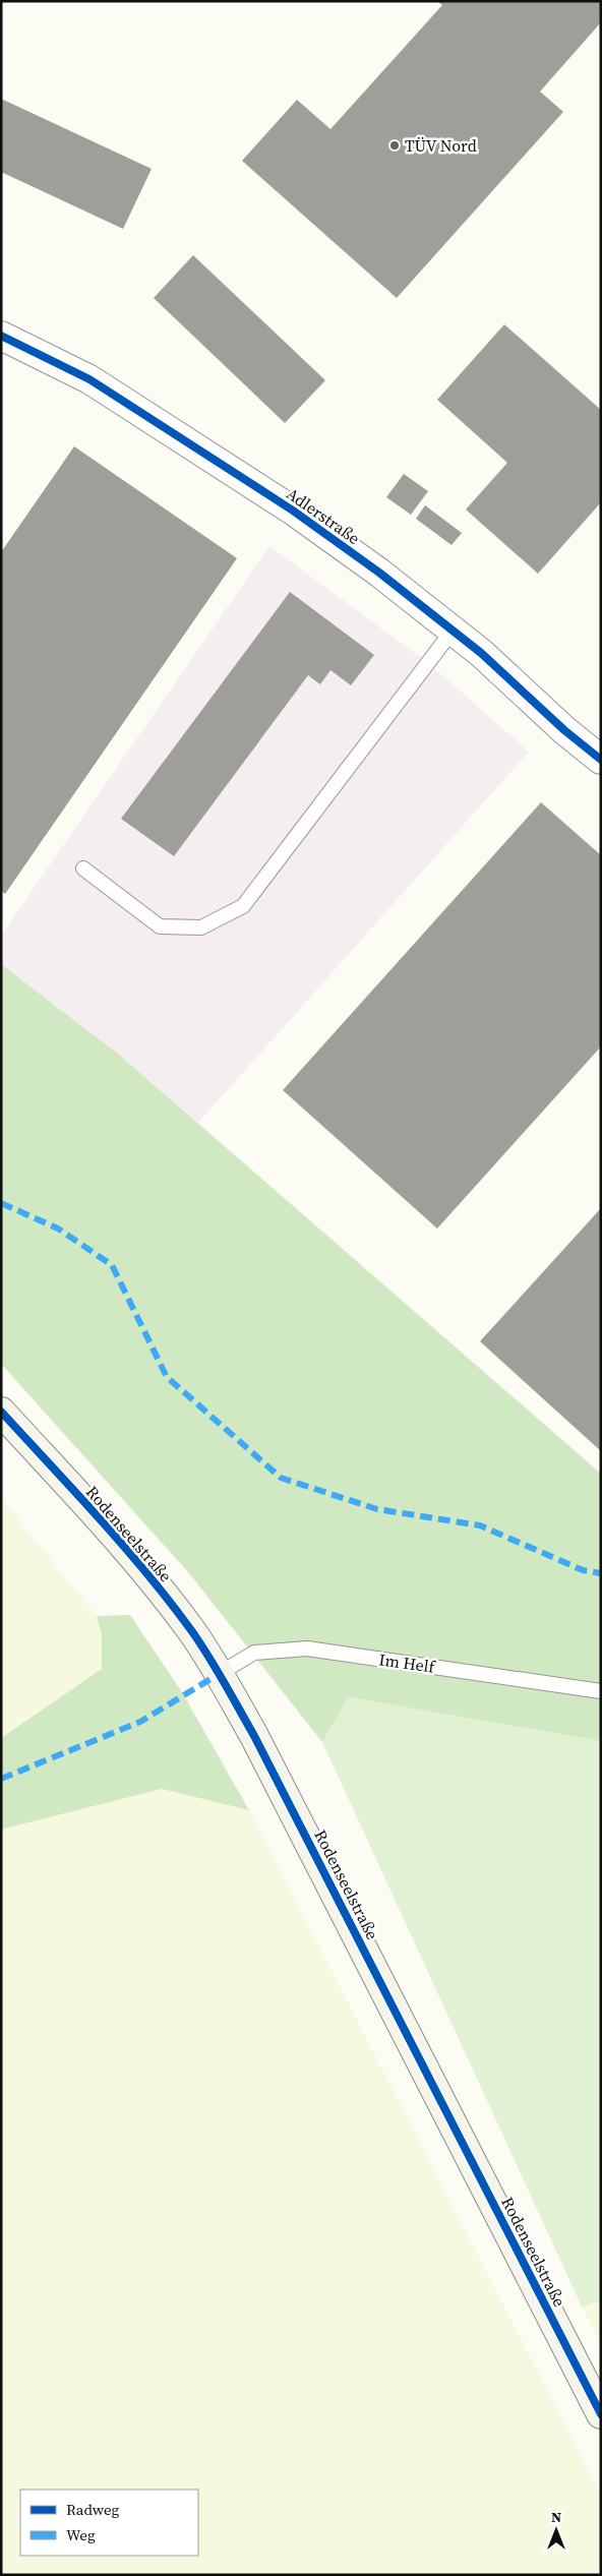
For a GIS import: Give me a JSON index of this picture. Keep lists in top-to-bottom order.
{
  "streets": {
    "main road": ["Rodenseelstraße"],
    "street": ["Adlerstraße"],
    "lane": ["Im Helf"]
  },
  "crossings": [
    ["Rodenseelstraße", "Im Helf"]
  ],
  "places": ["TÜV Nord"],
  "legend": ["Radweg", "Weg"],
  "north": "top"
}
